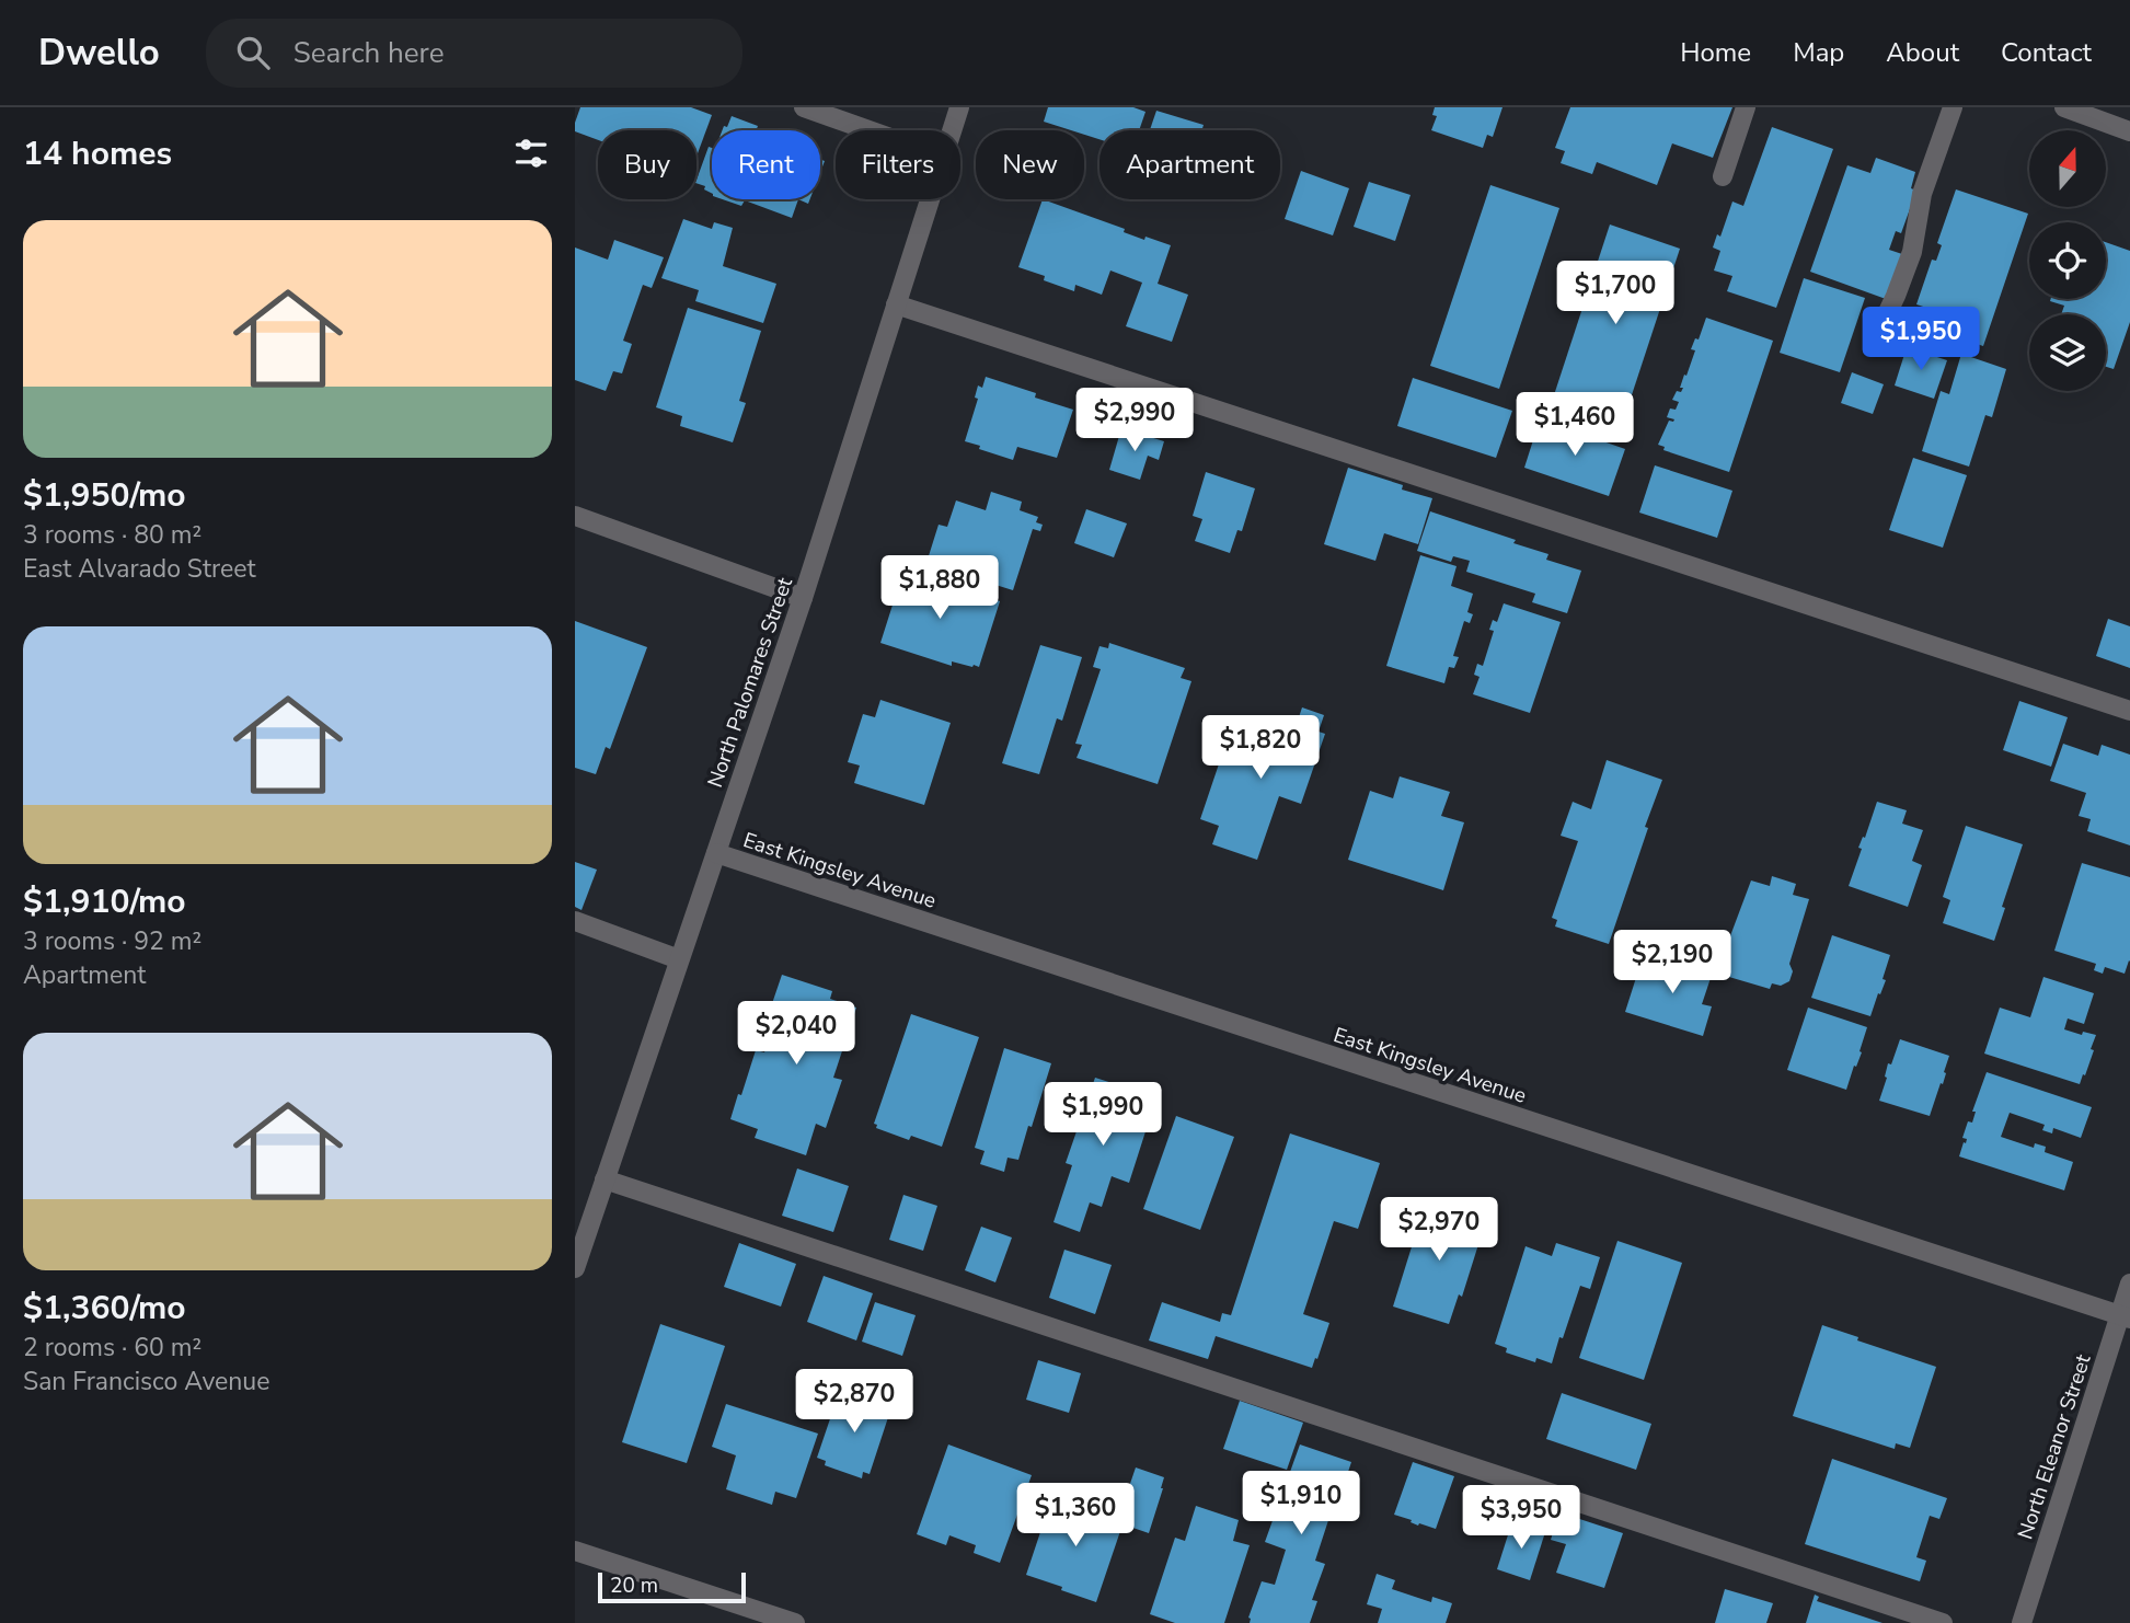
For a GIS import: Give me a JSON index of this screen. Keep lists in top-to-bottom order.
{
  "streets": {
    "street": ["North Palomares Street", "East Kingsley Avenue", "North Eleanor Street"]
  },
  "crossings": [
    ["North Palomares Street", "East Kingsley Avenue"],
    ["East Kingsley Avenue", "North Eleanor Street"]
  ],
  "scale_bar": "20 m",
  "north": "top",
  "page": {
    "header": "Dwello",
    "search": "Search here",
    "nav": [
      "Home",
      "Map",
      "About",
      "Contact"
    ],
    "heading": "14 homes",
    "chip": [
      "Buy",
      "Rent",
      "Filters",
      "New",
      "Apartment"
    ],
    "list": [
      {
        "name": "$1,950/mo",
        "note": "3 rooms · 80 m² · East Alvarado Street"
      },
      {
        "name": "$1,910/mo",
        "note": "3 rooms · 92 m² · Apartment"
      },
      {
        "name": "$1,360/mo",
        "note": "2 rooms · 60 m² · San Francisco Avenue"
      }
    ],
    "price": [
      "$1,700",
      "$1,950",
      "$2,990",
      "$1,460",
      "$1,880",
      "$1,820",
      "$2,190",
      "$2,040",
      "$1,990",
      "$2,970",
      "$2,870",
      "$1,910",
      "$1,360",
      "$3,950"
    ],
    "scale": "20 m"
  }
}
